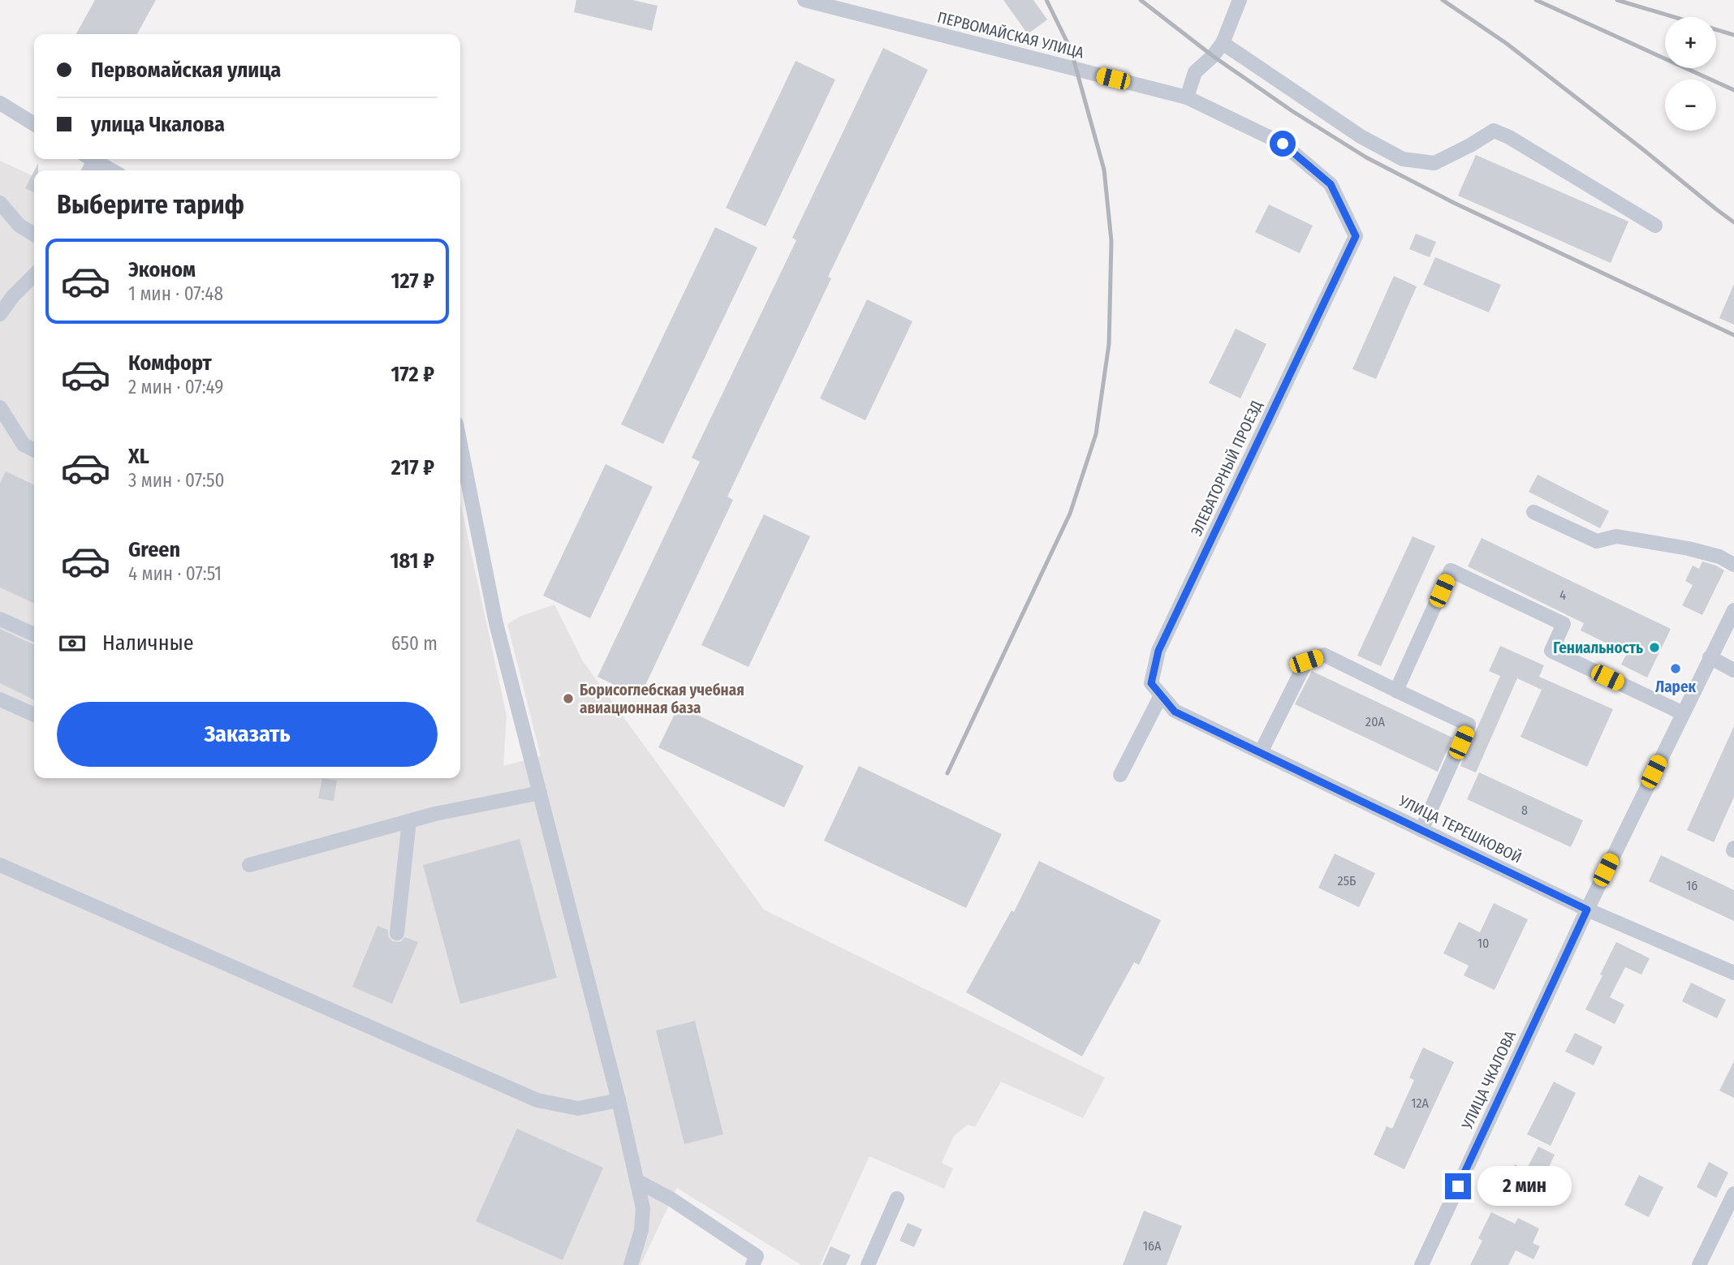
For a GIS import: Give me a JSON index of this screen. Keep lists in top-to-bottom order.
{
  "streets": {
    "street": [
      "ПЕРВОМАЙСКАЯ УЛИЦА",
      "ЭЛЕВАТОРНЫЙ ПРОЕЗД",
      "УЛИЦА ТЕРЕШКОВОЙ",
      "УЛИЦА ЧКАЛОВА"
    ]
  },
  "crossings": [
    ["ПЕРВОМАЙСКАЯ УЛИЦА", "ЭЛЕВАТОРНЫЙ ПРОЕЗД"],
    ["ЭЛЕВАТОРНЫЙ ПРОЕЗД", "УЛИЦА ТЕРЕШКОВОЙ"],
    ["УЛИЦА ТЕРЕШКОВОЙ", "УЛИЦА ЧКАЛОВА"]
  ],
  "places": ["Гениальность", "Ларек", "Борисоглебская учебная авиационная база"],
  "house_numbers": [
    "4",
    "20А",
    "8",
    "25Б",
    "16",
    "10",
    "12А",
    "16А"
  ],
  "page": {
    "map_buttons": ["+", "−"],
    "banner": ["Первомайская улица", "улица Чкалова"],
    "heading": "Выберите тариф",
    "list": [
      {
        "name": "Эконом",
        "note": "1 мин · 07:48",
        "value": "127 ₽"
      },
      {
        "name": "Комфорт",
        "note": "2 мин · 07:49",
        "value": "172 ₽"
      },
      {
        "name": "XL",
        "note": "3 мин · 07:50",
        "value": "217 ₽"
      },
      {
        "name": "Green",
        "note": "4 мин · 07:51",
        "value": "181 ₽"
      }
    ],
    "pay": ["Наличные", "650 m"],
    "buttons": "Заказать",
    "bubble": "2 мин"
  }
}
